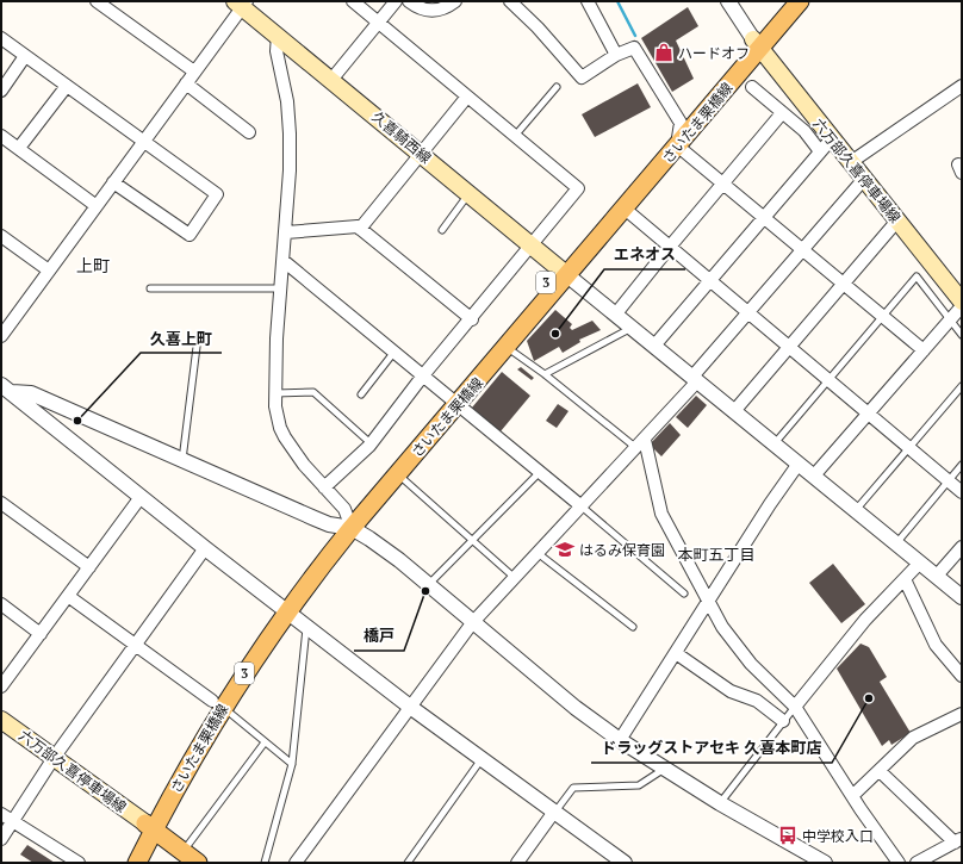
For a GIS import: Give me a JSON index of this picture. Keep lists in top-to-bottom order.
{
  "streets": {
    "main road": [
      "さいたま栗橋線",
      "久喜騎西線",
      "六万部久喜停車場線",
      "3"
    ]
  },
  "crossings": [
    ["さいたま栗橋線", "久喜騎西線"],
    ["さいたま栗橋線", "六万部久喜停車場線"]
  ],
  "districts": ["上町", "本町五丁目"],
  "places": {
    "shop": ["ハードオフ"],
    "other": [
      "エネオス",
      "久喜上町",
      "橋戸",
      "ドラッグストアセキ 久喜本町店"
    ],
    "school or university": ["はるみ保育園"],
    "bus stop": ["中学校入口"]
  }
}
